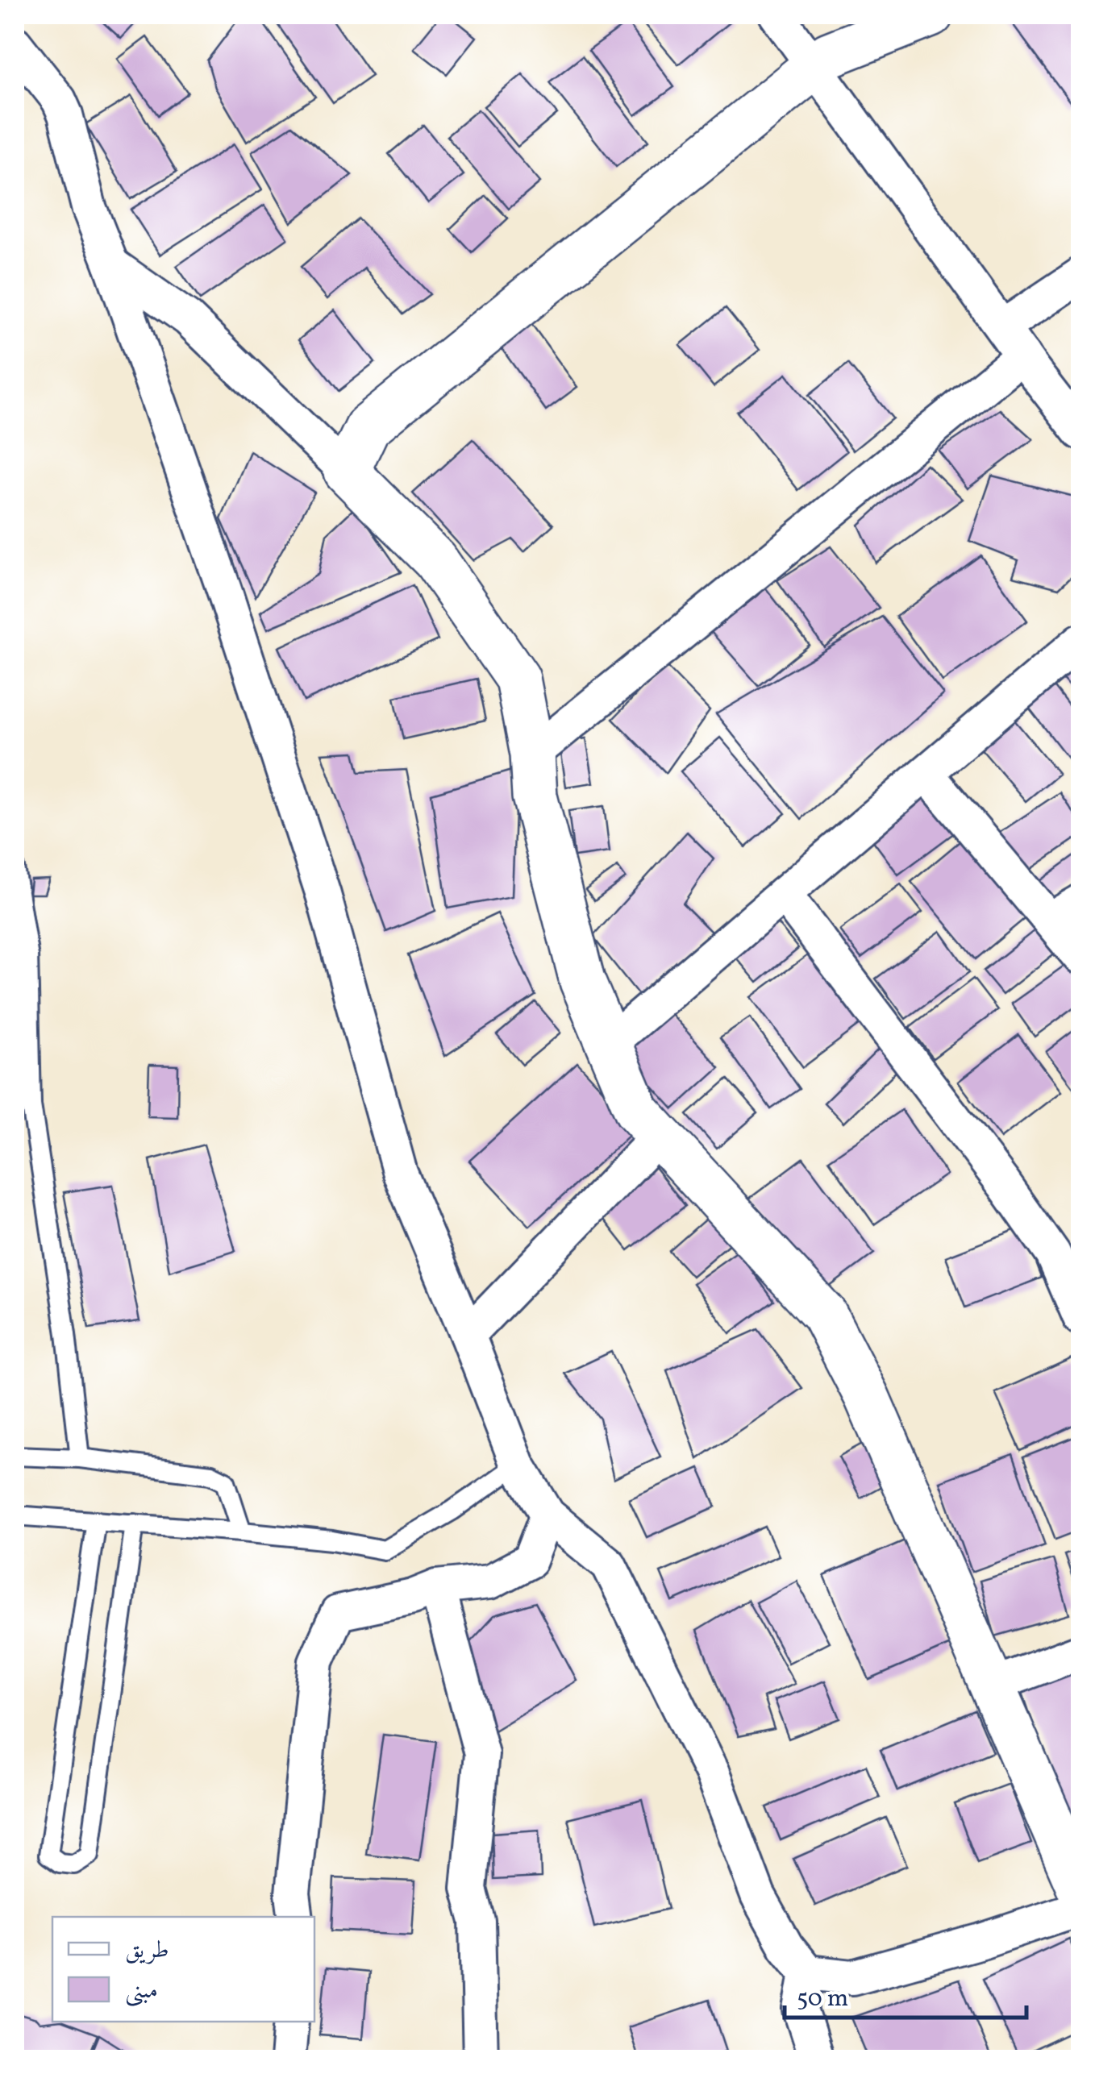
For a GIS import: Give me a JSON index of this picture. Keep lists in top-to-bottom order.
{
  "legend": ["طريق", "مبنى"],
  "scale_bar": "50 m"
}
